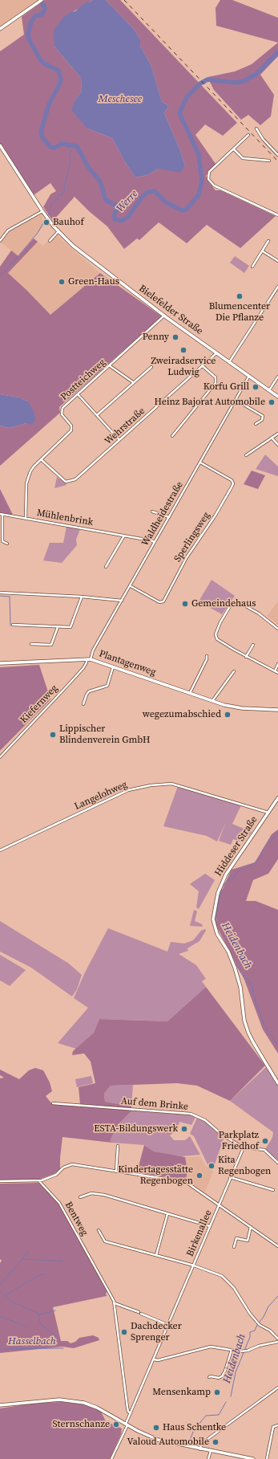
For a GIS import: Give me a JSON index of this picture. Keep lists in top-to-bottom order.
{
  "streets": {
    "main road": ["Bielefelder Straße", "Plantagenweg", "Hiddeser Straße"],
    "street": [
      "Postteichweg",
      "Wehrstraße",
      "Waldheidestraße",
      "Mühlenbrink",
      "Sperlingsweg",
      "Kiefernweg",
      "Langelohweg",
      "Auf dem Brinke",
      "Bentweg",
      "Birkenallee"
    ]
  },
  "crossings": [
    ["Bielefelder Straße", "Postteichweg"],
    ["Bielefelder Straße", "Wehrstraße"],
    ["Bielefelder Straße", "Waldheidestraße"],
    ["Postteichweg", "Wehrstraße"],
    ["Waldheidestraße", "Mühlenbrink"],
    ["Waldheidestraße", "Sperlingsweg"],
    ["Waldheidestraße", "Plantagenweg"],
    ["Waldheidestraße", "Kiefernweg"],
    ["Plantagenweg", "Kiefernweg"],
    ["Langelohweg", "Hiddeser Straße"],
    ["Auf dem Brinke", "Birkenallee"],
    ["Bentweg", "Birkenallee"]
  ],
  "water": [
    "Meschesee",
    "Werre",
    "Heidenbach",
    "Hasselbach"
  ],
  "places": [
    "Bauhof",
    "Green-Haus",
    "Blumencenter Die Pflanze",
    "Penny",
    "Zweiradservice Ludwig",
    "Korfu Grill",
    "Heinz Bajorat Automobile",
    "Gemeindehaus",
    "wegezumabschied",
    "Lippischer Blindenverein GmbH",
    "ESTA-Bildungswerk",
    "Parkplatz Friedhof",
    "Kita Regenbogen",
    "Kindertagesstätte Regenbogen",
    "Dachdecker Sprenger",
    "Mensenkamp",
    "Sternschanze",
    "Haus Schentke",
    "Valoud Automobile"
  ]
}
